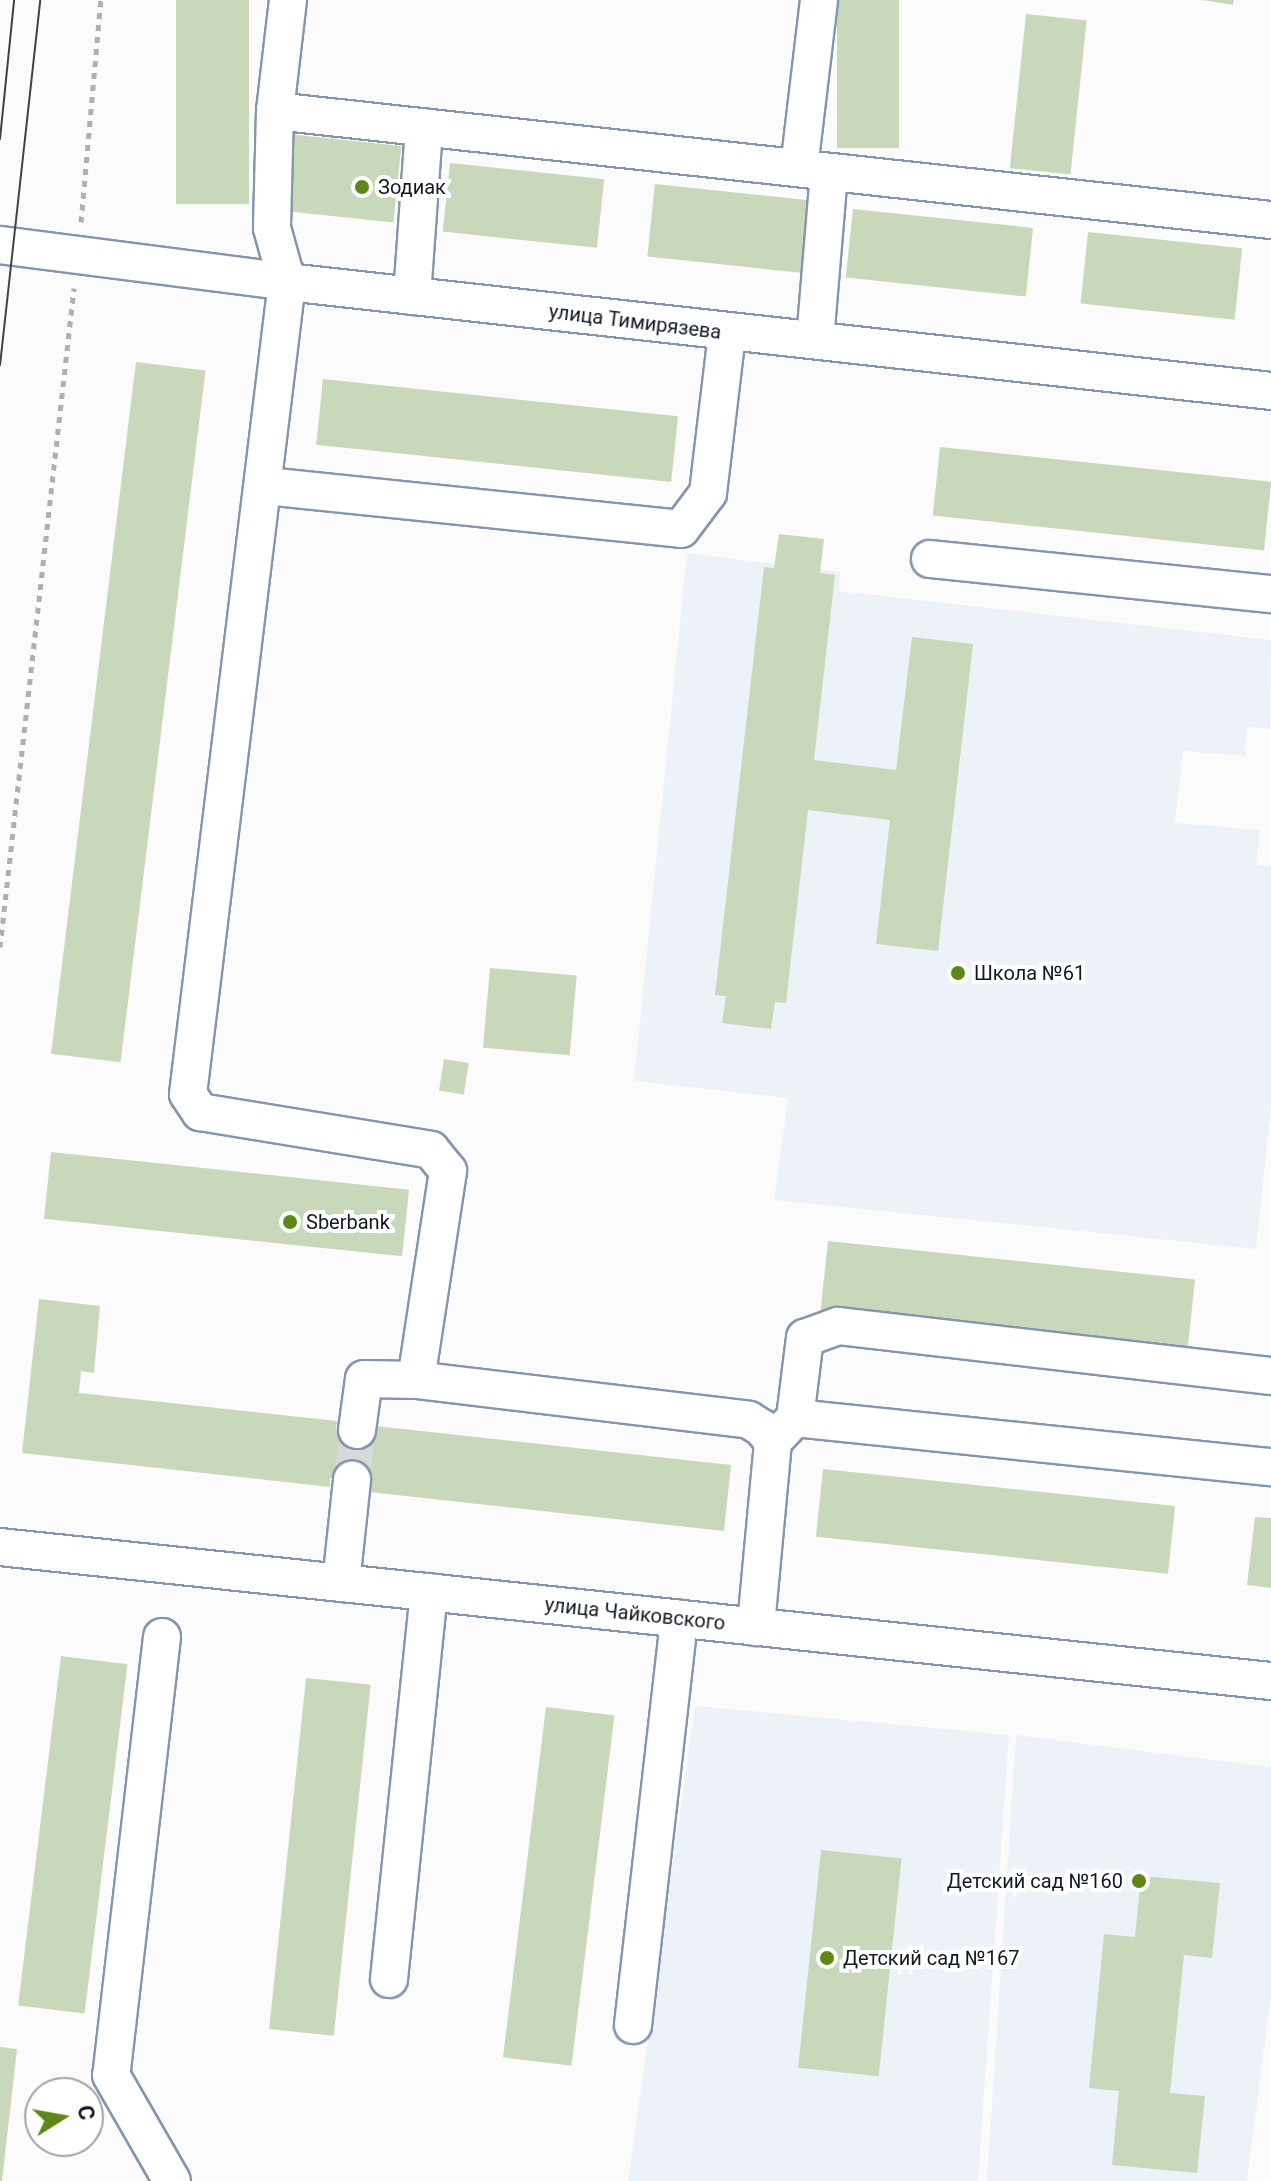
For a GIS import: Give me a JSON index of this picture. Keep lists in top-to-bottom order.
{
  "streets": {
    "street": ["улица Тимирязева", "улица Чайковского"]
  },
  "places": [
    "Зодиак",
    "Школа №61",
    "Sberbank",
    "Детский сад №160",
    "Детский сад №167"
  ],
  "north": "right"
}
